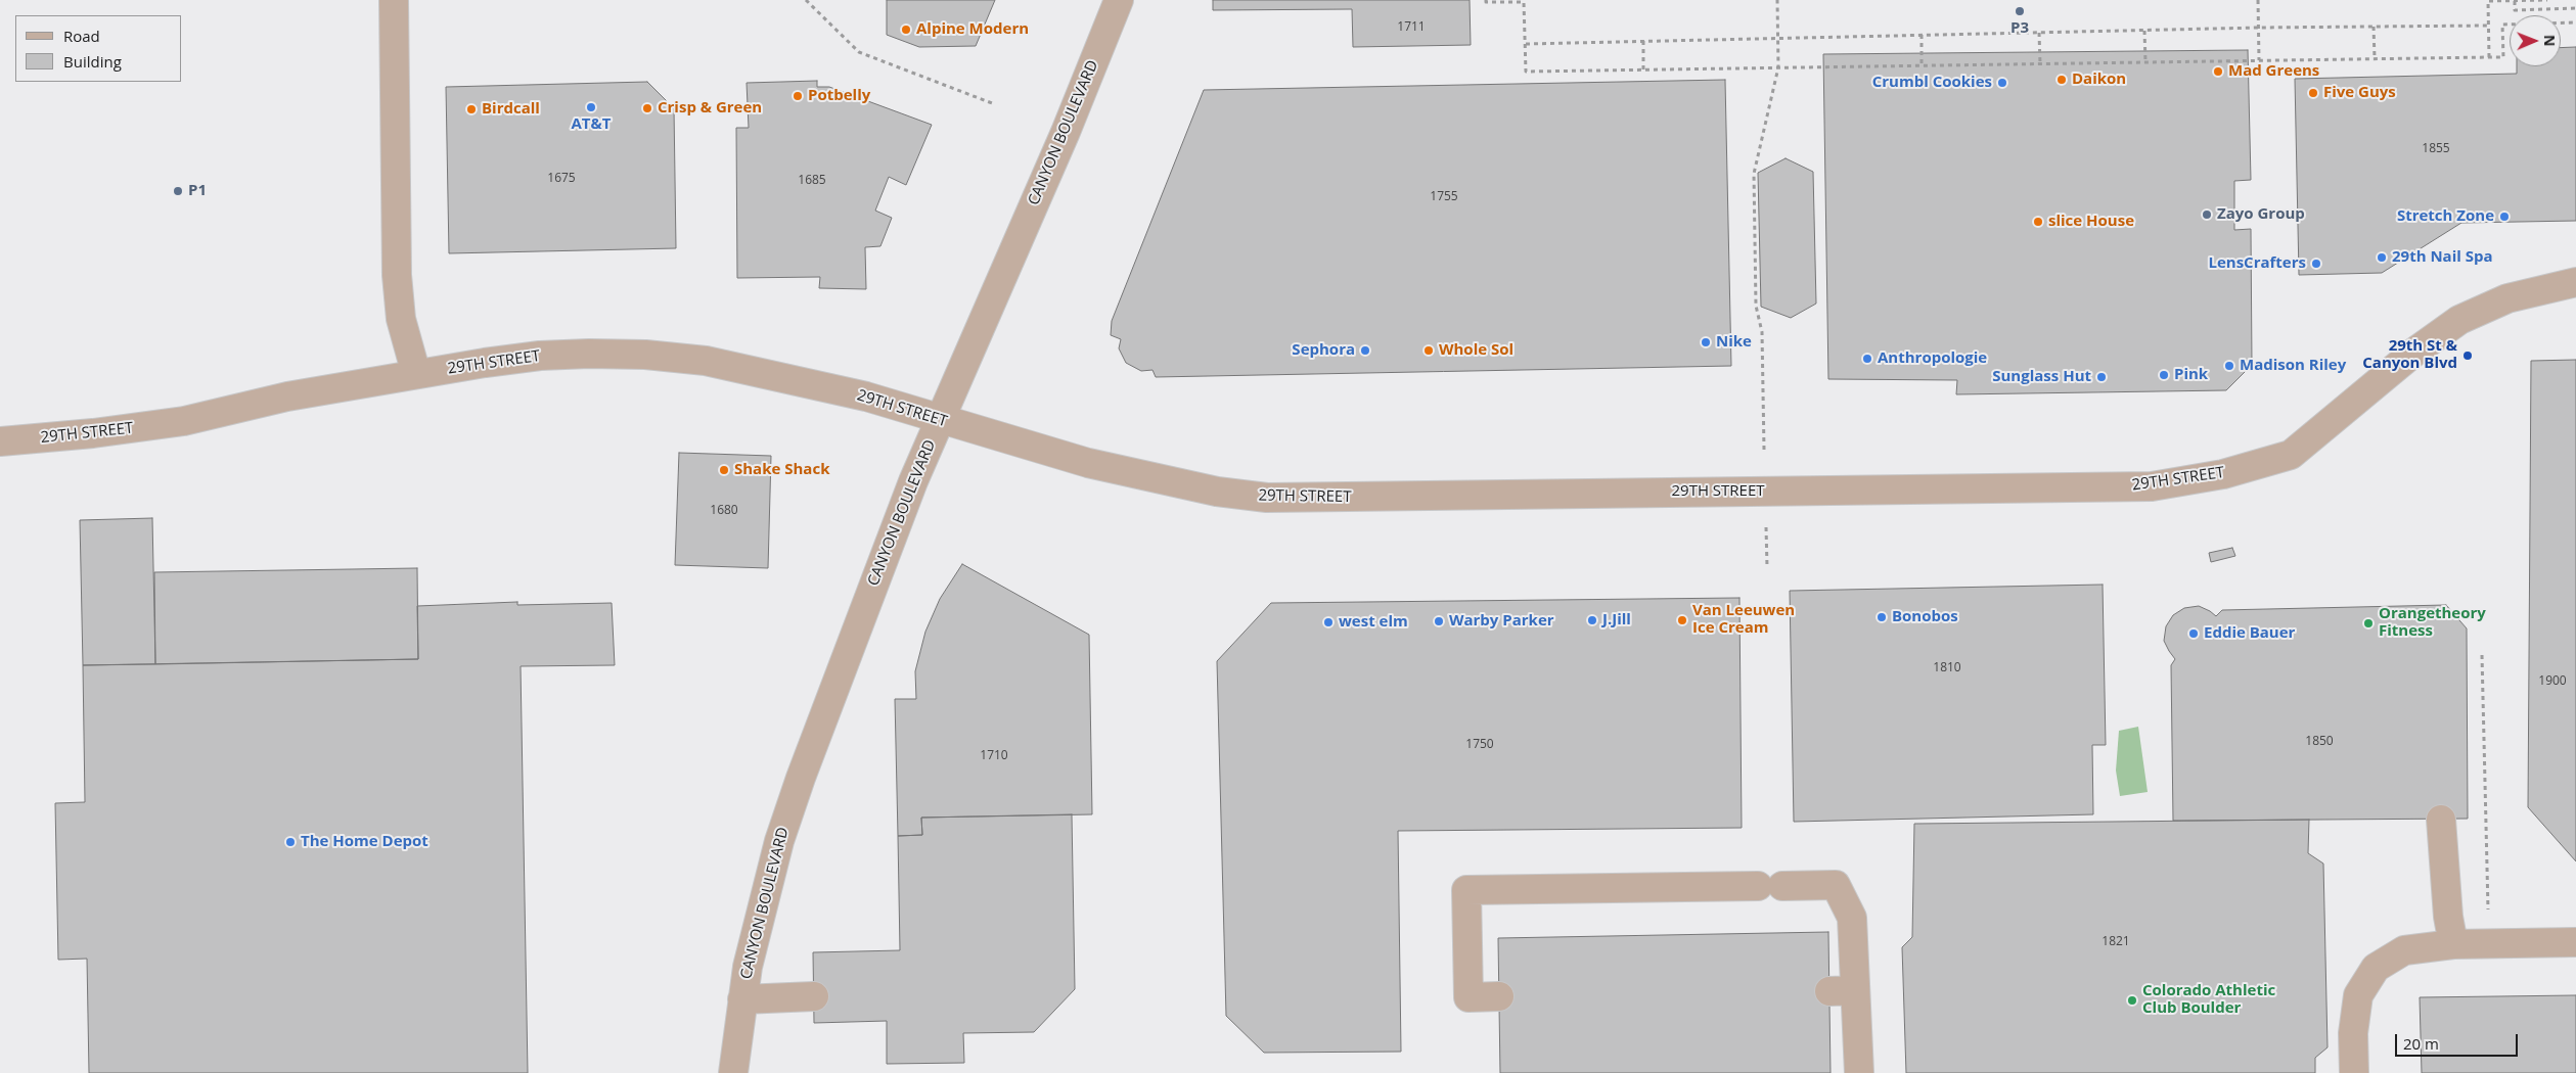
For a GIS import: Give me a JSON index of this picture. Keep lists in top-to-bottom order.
{
  "streets": {
    "street": ["CANYON BOULEVARD", "29TH STREET"]
  },
  "crossings": [
    ["CANYON BOULEVARD", "29TH STREET"]
  ],
  "places": [
    "P3",
    "Alpine Modern",
    "Mad Greens",
    "Daikon",
    "Crumbl Cookies",
    "Five Guys",
    "Potbelly",
    "AT&T",
    "Crisp & Green",
    "Birdcall",
    "P1",
    "Zayo Group",
    "Stretch Zone",
    "slice House",
    "29th Nail Spa",
    "LensCrafters",
    "Nike",
    "Sephora",
    "Whole Sol",
    "29th St & Canyon Blvd",
    "Anthropologie",
    "Madison Riley",
    "Pink",
    "Sunglass Hut",
    "Shake Shack",
    "Bonobos",
    "J.Jill",
    "Van Leeuwen Ice Cream",
    "Warby Parker",
    "west elm",
    "Orangetheory Fitness",
    "Eddie Bauer",
    "The Home Depot",
    "Colorado Athletic Club Boulder"
  ],
  "house_numbers": [
    "1711",
    "1855",
    "1675",
    "1685",
    "1755",
    "1680",
    "1810",
    "1900",
    "1850",
    "1750",
    "1710",
    "1821"
  ],
  "legend": ["Road", "Building"],
  "scale_bar": "20 m",
  "north": "right"
}
